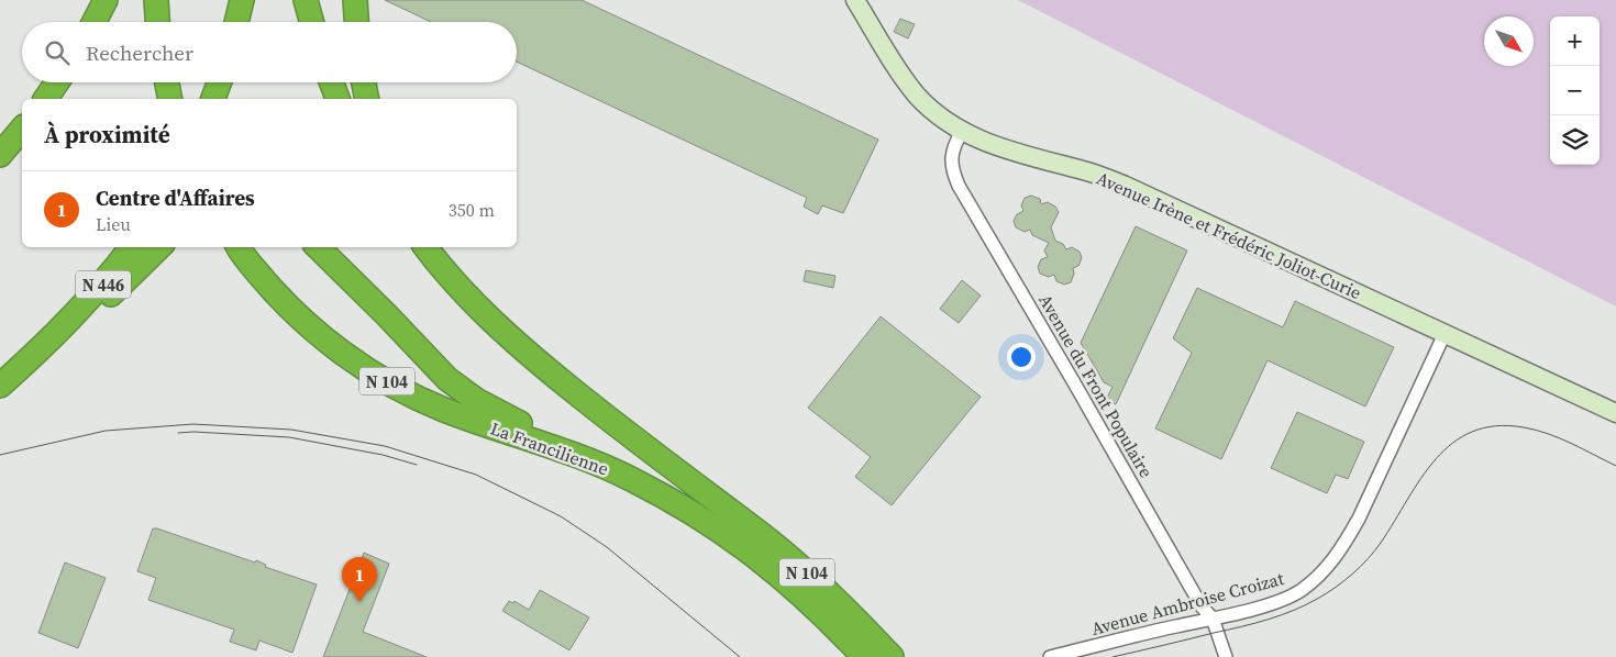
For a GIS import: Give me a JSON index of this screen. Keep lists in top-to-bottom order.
{
  "streets": {
    "highway": ["N 446", "N 104", "La Francilienne"],
    "main road": ["Avenue Irène et Frédéric Joliot-Curie"],
    "street": ["Avenue du Front Populaire", "Avenue Ambroise Croizat"]
  },
  "crossings": [
    ["Avenue Irène et Frédéric Joliot-Curie", "Avenue du Front Populaire"],
    ["Avenue Irène et Frédéric Joliot-Curie", "Avenue Ambroise Croizat"],
    ["Avenue du Front Populaire", "Avenue Ambroise Croizat"]
  ],
  "north": "bottom right",
  "page": {
    "map_buttons": ["+", "−"],
    "search": "Rechercher",
    "heading": "À proximité",
    "list": [
      {
        "mark": "1",
        "name": "Centre d'Affaires",
        "note": "Lieu",
        "value": "350 m"
      }
    ],
    "pins": "1"
  }
}
